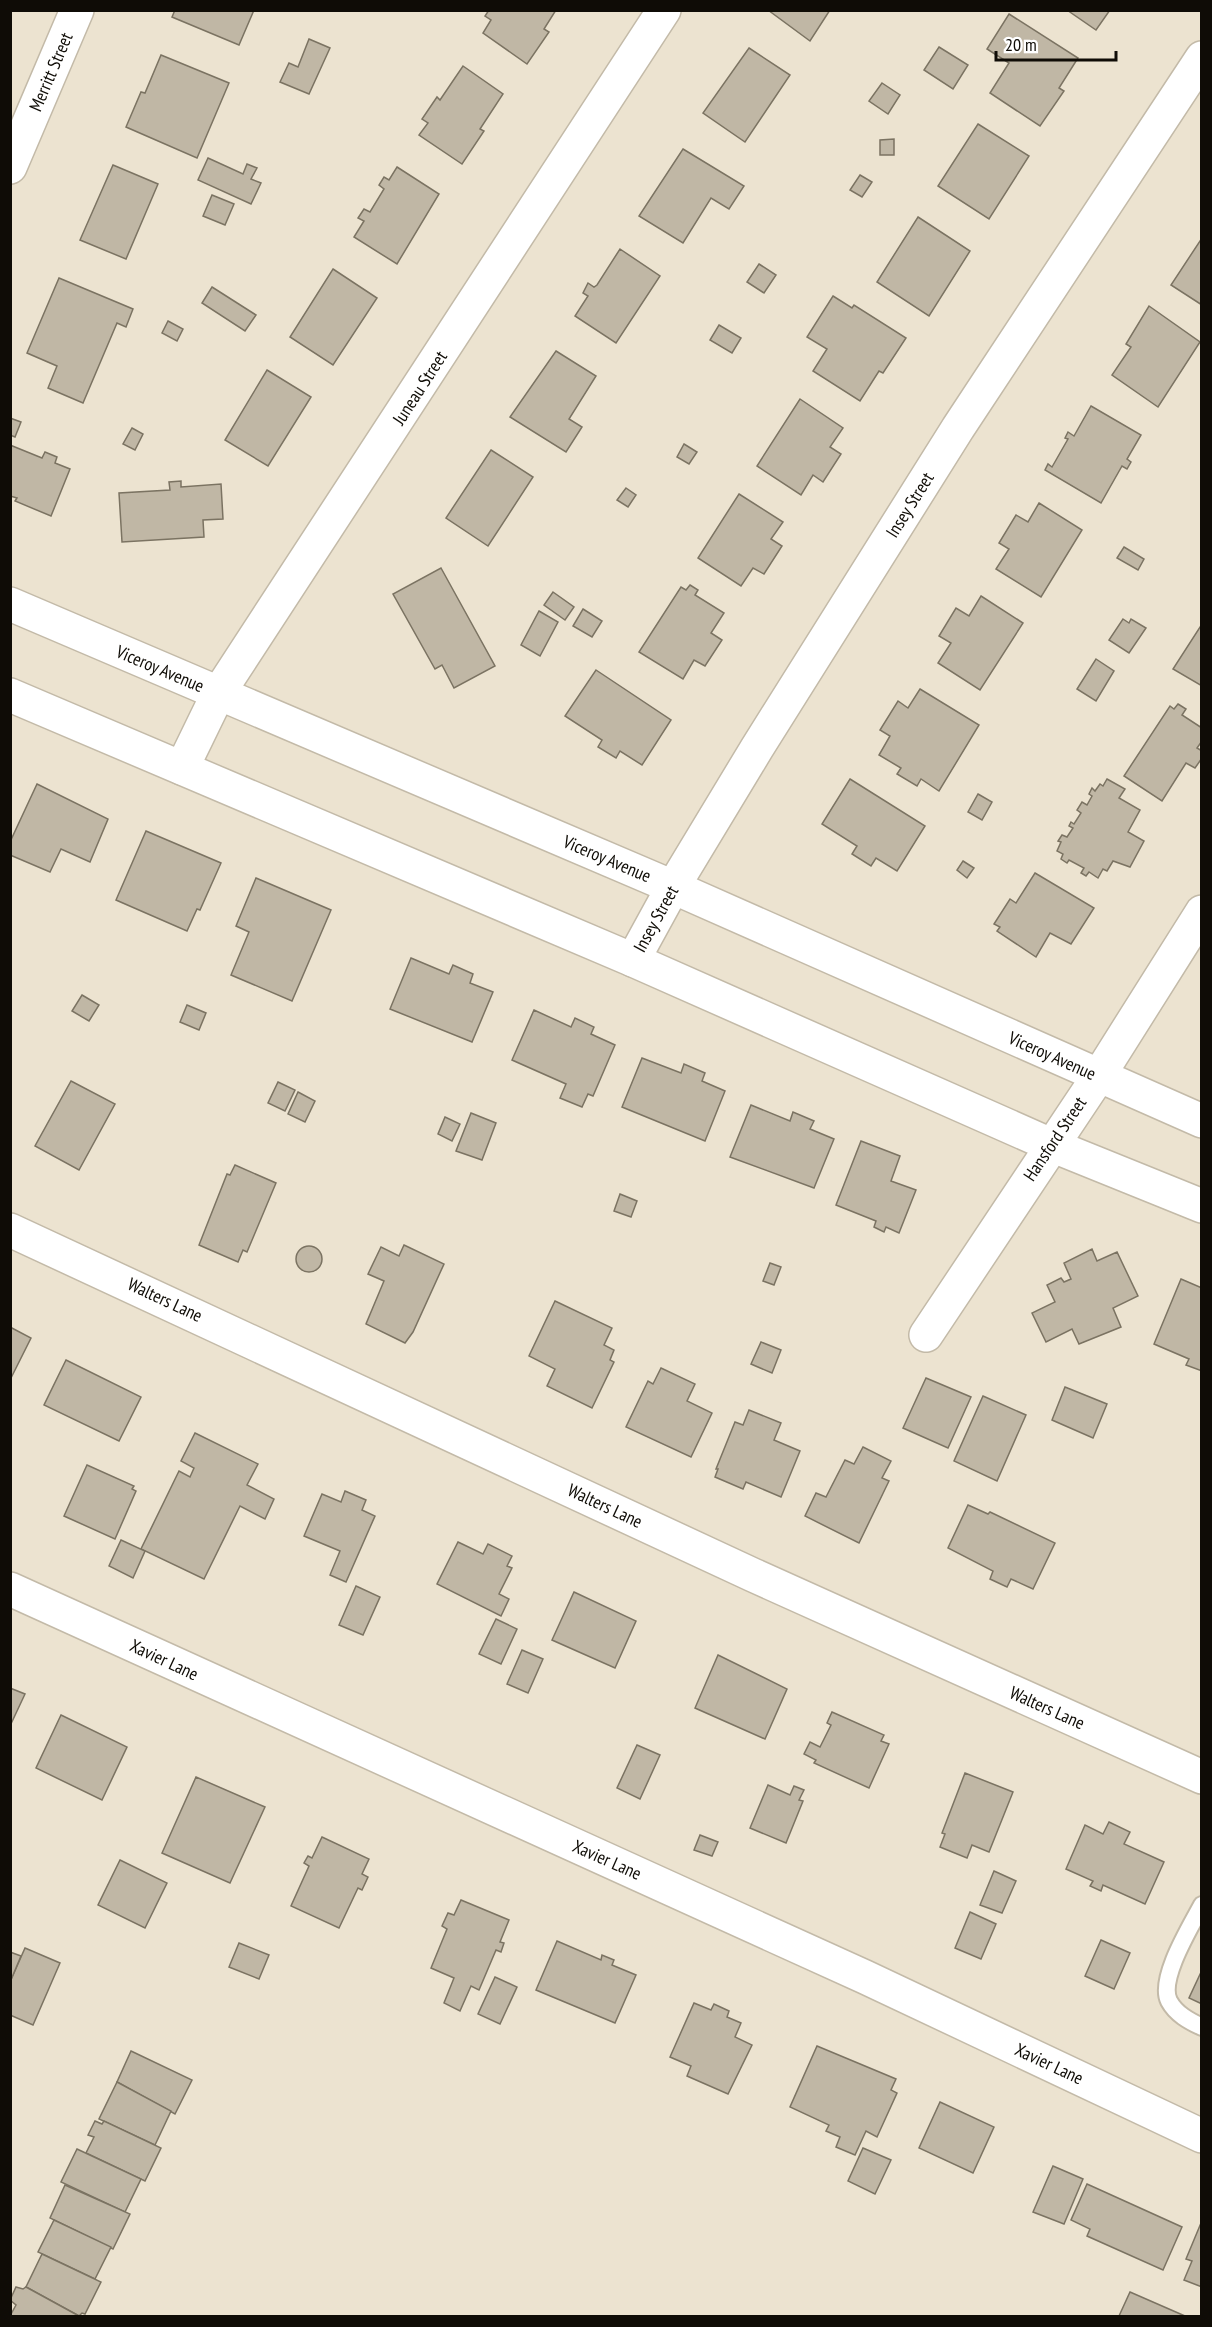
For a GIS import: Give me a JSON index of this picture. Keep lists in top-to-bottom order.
{
  "streets": {
    "street": [
      "Merritt Street",
      "Juneau Street",
      "Insey Street",
      "Viceroy Avenue",
      "Hansford Street",
      "Walters Lane",
      "Xavier Lane"
    ]
  },
  "crossings": [
    ["Juneau Street", "Viceroy Avenue"],
    ["Insey Street", "Viceroy Avenue"],
    ["Viceroy Avenue", "Hansford Street"]
  ],
  "scale_bar": "20 m"
}
